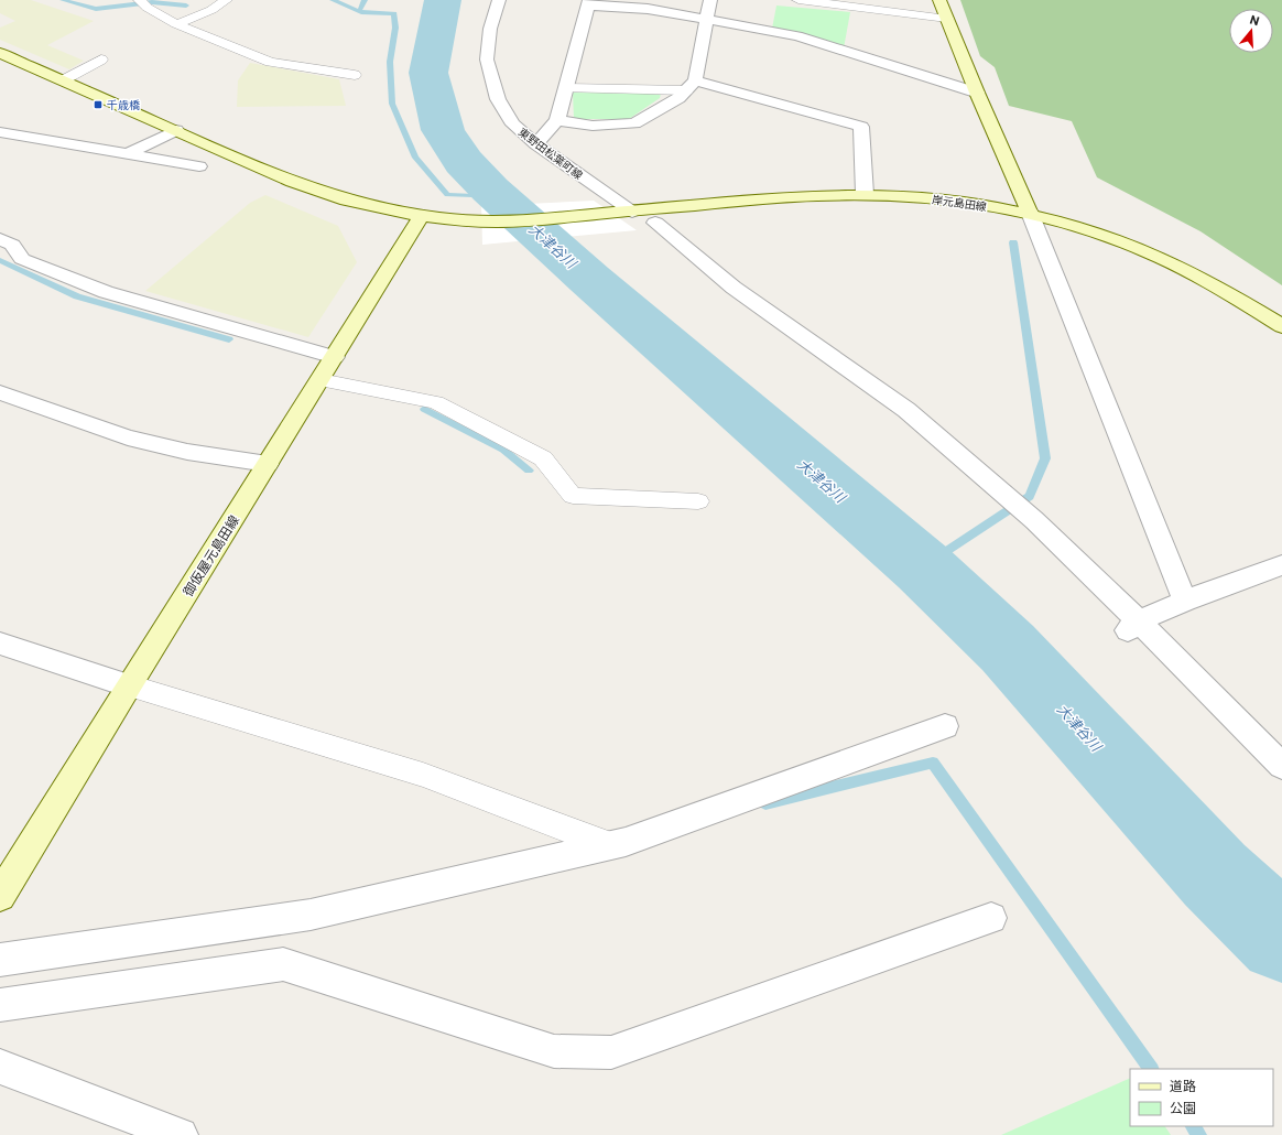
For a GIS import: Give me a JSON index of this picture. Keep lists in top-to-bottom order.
{
  "streets": {
    "street": ["東野田松葉町線", "岸元島田線", "御仮屋元島田線"]
  },
  "crossings": [
    ["東野田松葉町線", "岸元島田線"],
    ["岸元島田線", "御仮屋元島田線"]
  ],
  "water": ["大津谷川"],
  "places": {
    "transit": ["千歳橋"]
  },
  "legend": ["道路", "公園"],
  "north": "top"
}
